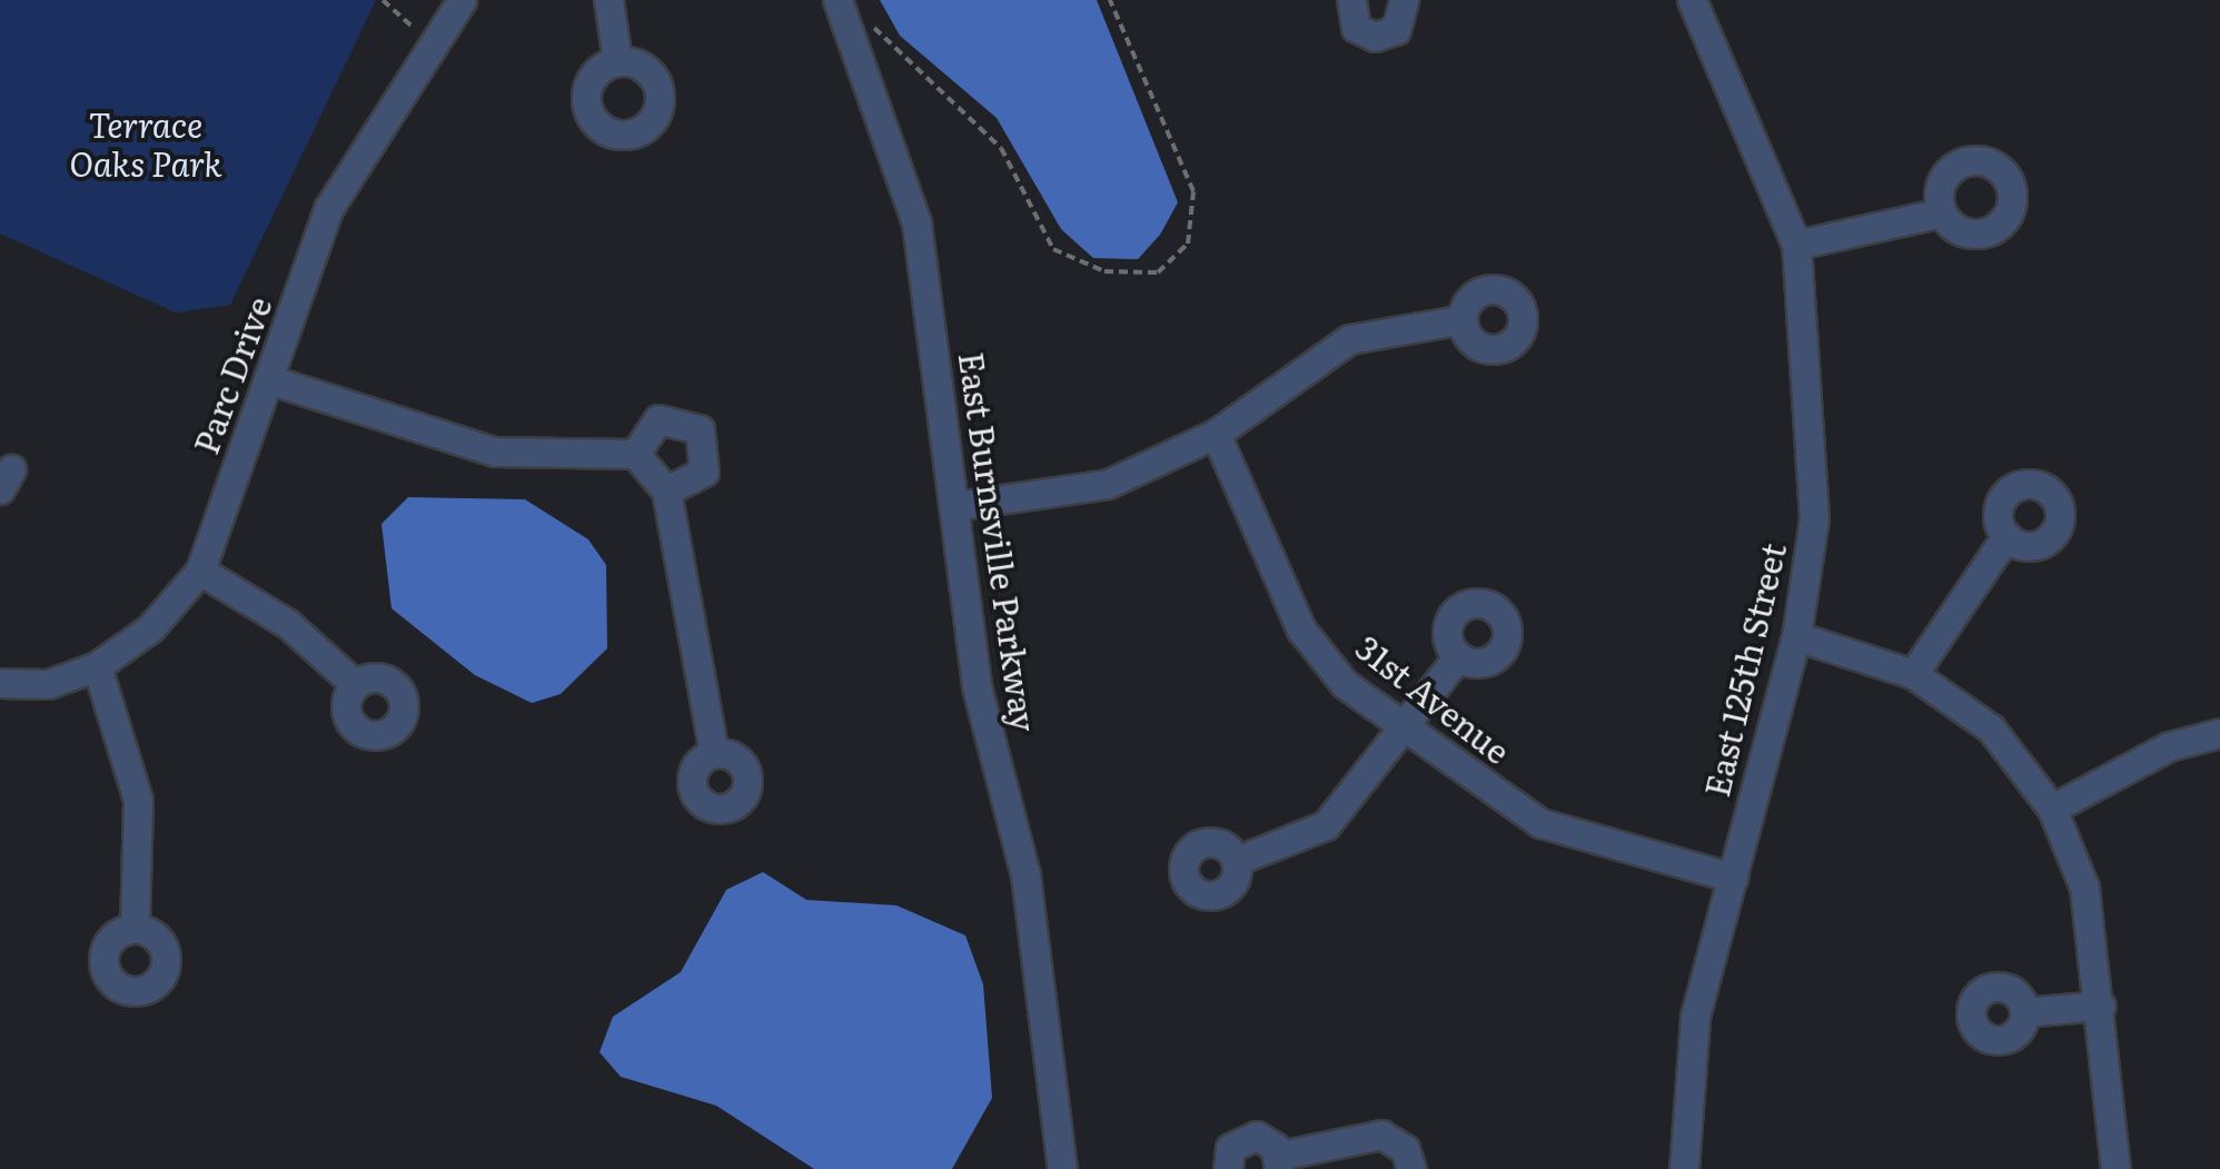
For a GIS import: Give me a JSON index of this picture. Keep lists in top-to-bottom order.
{
  "streets": {
    "street": [
      "Parc Drive",
      "East Burnsville Parkway",
      "East 125th Street",
      "31st Avenue"
    ]
  },
  "crossings": [
    ["East 125th Street", "31st Avenue"]
  ],
  "parks": ["Terrace Oaks Park"]
}
